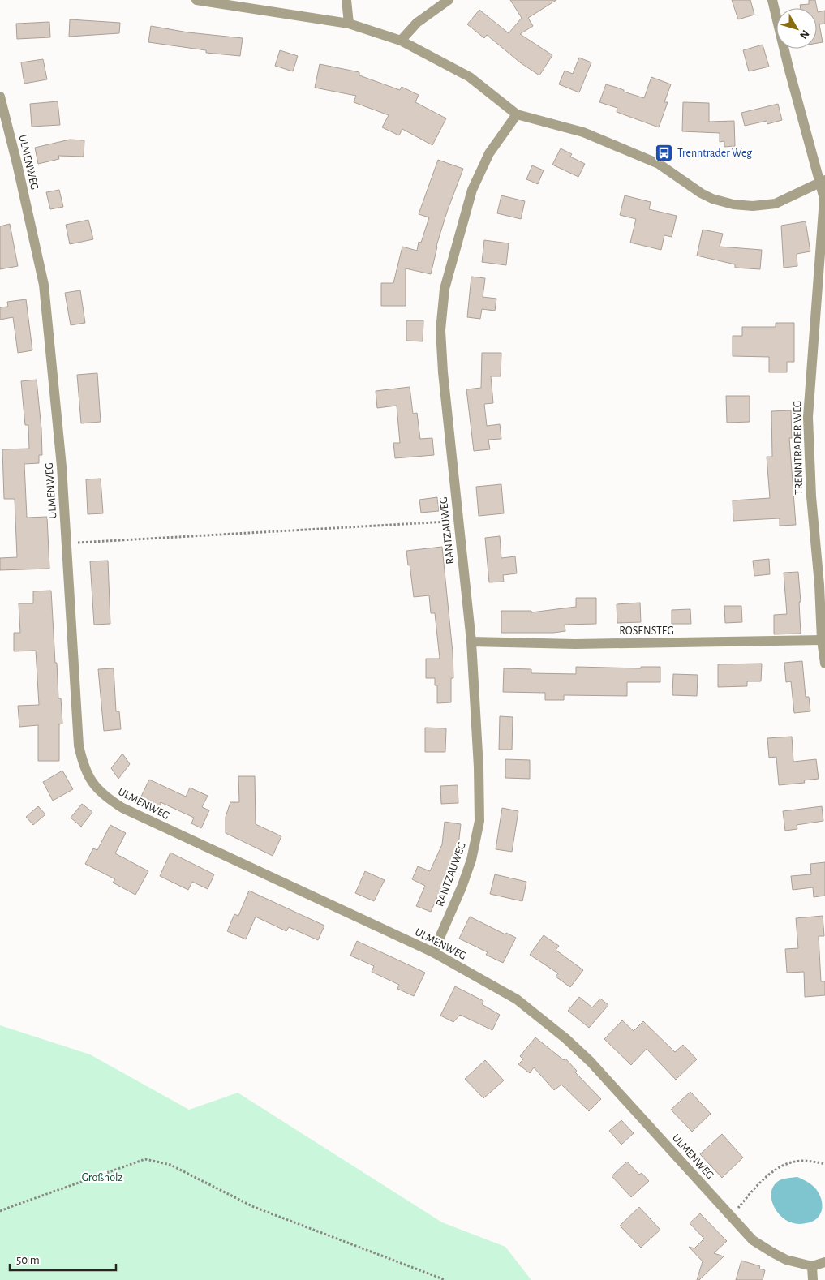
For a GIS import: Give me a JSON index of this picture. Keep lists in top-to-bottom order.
{
  "streets": {
    "street": [
      "ULMENWEG",
      "TRENNTRADER WEG",
      "RANTZAUWEG",
      "ROSENSTEG"
    ]
  },
  "crossings": [
    ["ULMENWEG", "RANTZAUWEG"],
    ["TRENNTRADER WEG", "ROSENSTEG"],
    ["RANTZAUWEG", "ROSENSTEG"]
  ],
  "parks": ["Großholz"],
  "places": {
    "bus stop": ["Trenntrader Weg"]
  },
  "scale_bar": "50 m",
  "north": "bottom right"
}
